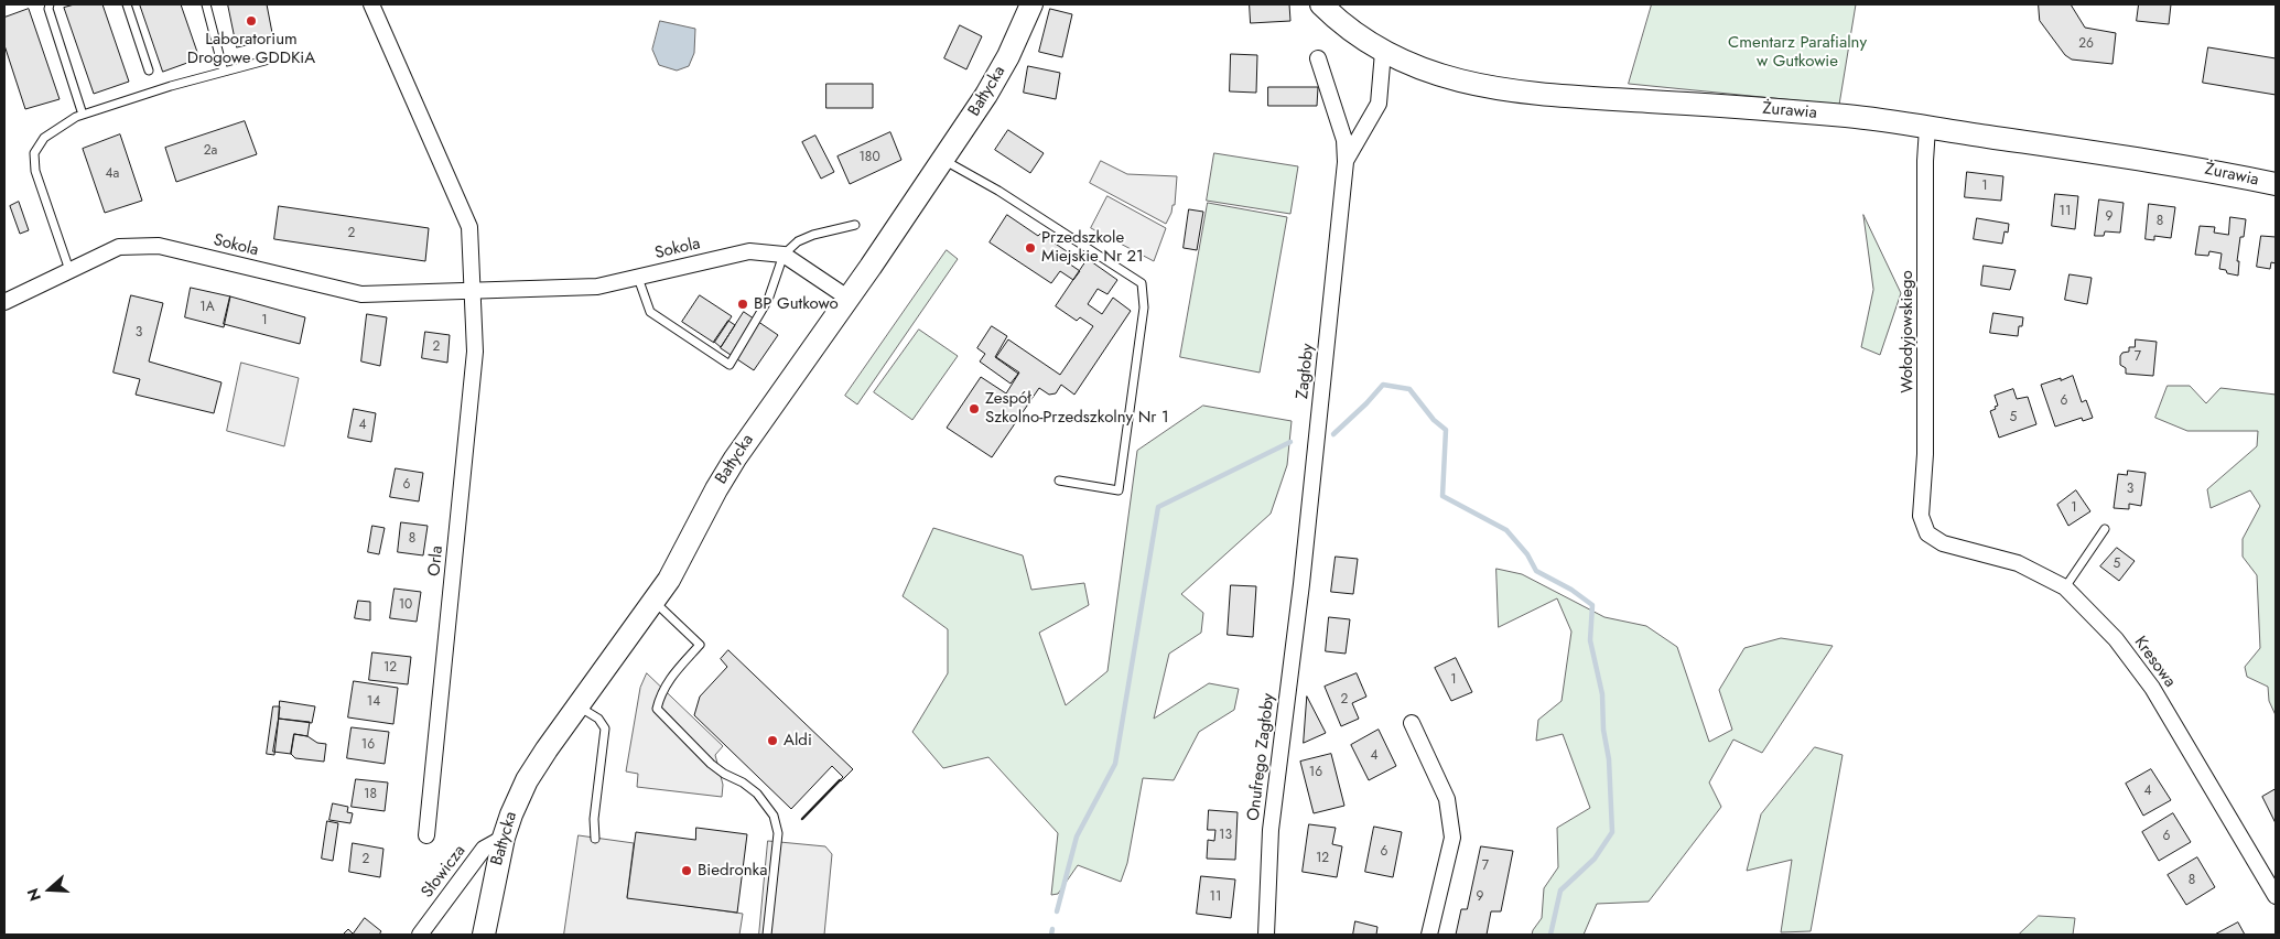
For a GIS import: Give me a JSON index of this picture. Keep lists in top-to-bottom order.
{
  "streets": {
    "main road": ["Bałtycka", "Żurawia"],
    "street": [
      "Sokola",
      "Wołodyjowskiego",
      "Zagłoby",
      "Orla",
      "Kresowa",
      "Onufrego Zagłoby",
      "Słowicza"
    ]
  },
  "crossings": [
    ["Bałtycka", "Sokola"],
    ["Bałtycka", "Słowicza"],
    ["Żurawia", "Wołodyjowskiego"],
    ["Żurawia", "Zagłoby"],
    ["Sokola", "Orla"],
    ["Wołodyjowskiego", "Kresowa"],
    ["Zagłoby", "Onufrego Zagłoby"]
  ],
  "parks": ["Cmentarz Parafialny w Gutkowie"],
  "places": [
    "Laboratorium Drogowe GDDKiA",
    "Przedszkole Miejskie Nr 21",
    "BP Gutkowo",
    "Zespół Szkolno-Przedszkolny Nr 1",
    "Aldi",
    "Biedronka"
  ],
  "house_numbers": [
    "26",
    "2a",
    "180",
    "4a",
    "1",
    "11",
    "9",
    "8",
    "2",
    "1A",
    "1",
    "3",
    "2",
    "7",
    "6",
    "5",
    "4",
    "6",
    "3",
    "1",
    "8",
    "5",
    "10",
    "12",
    "1",
    "2",
    "14",
    "16",
    "4",
    "16",
    "4",
    "18",
    "13",
    "6",
    "6",
    "12",
    "2",
    "7",
    "8",
    "11",
    "9"
  ],
  "north": "left"
}
